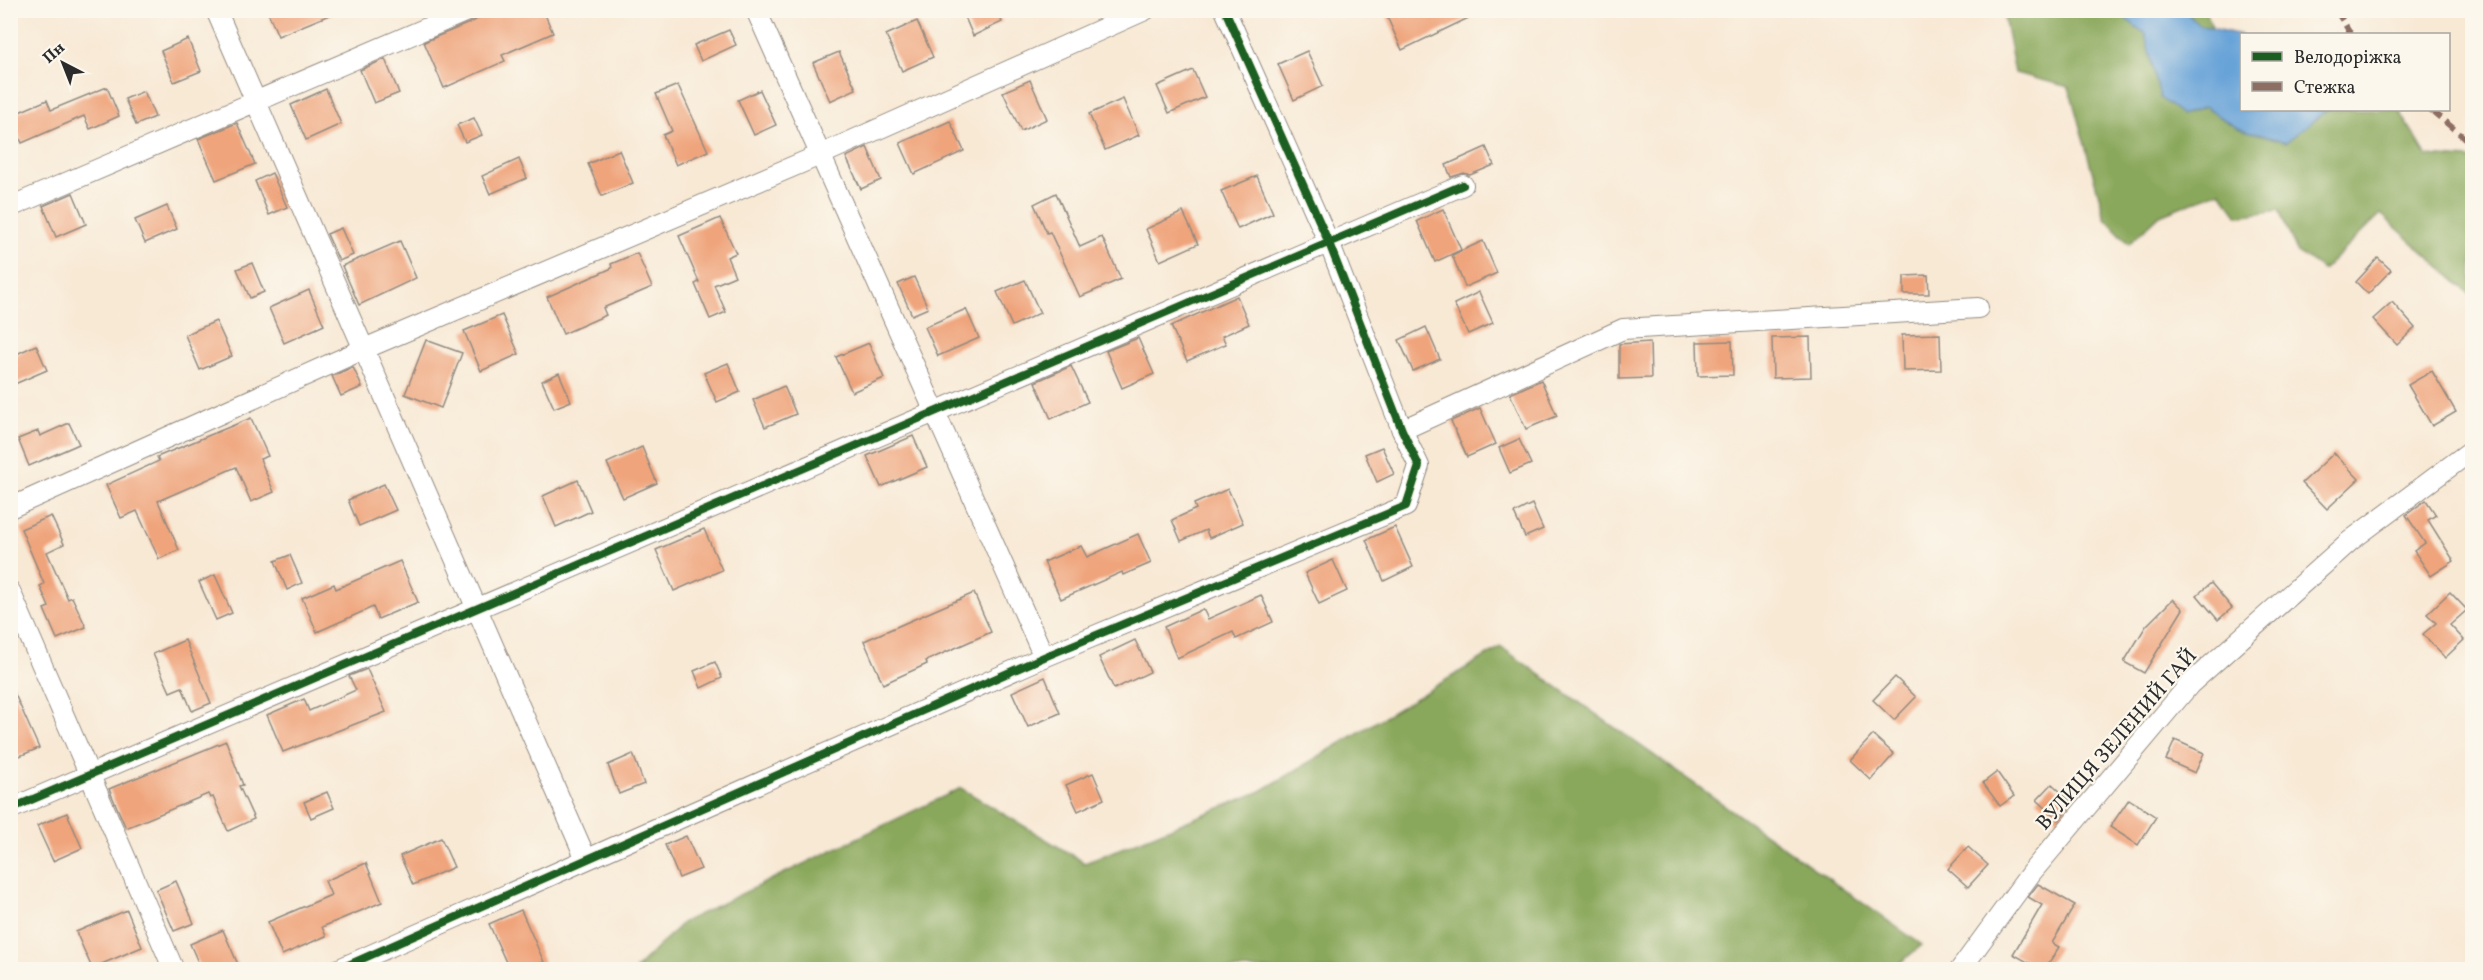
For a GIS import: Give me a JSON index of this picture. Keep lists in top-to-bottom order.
{
  "streets": {
    "street": ["ВУЛИЦЯ ЗЕЛЕНИЙ ГАЙ"]
  },
  "legend": ["Велодоріжка", "Стежка"],
  "north": "top left"
}
